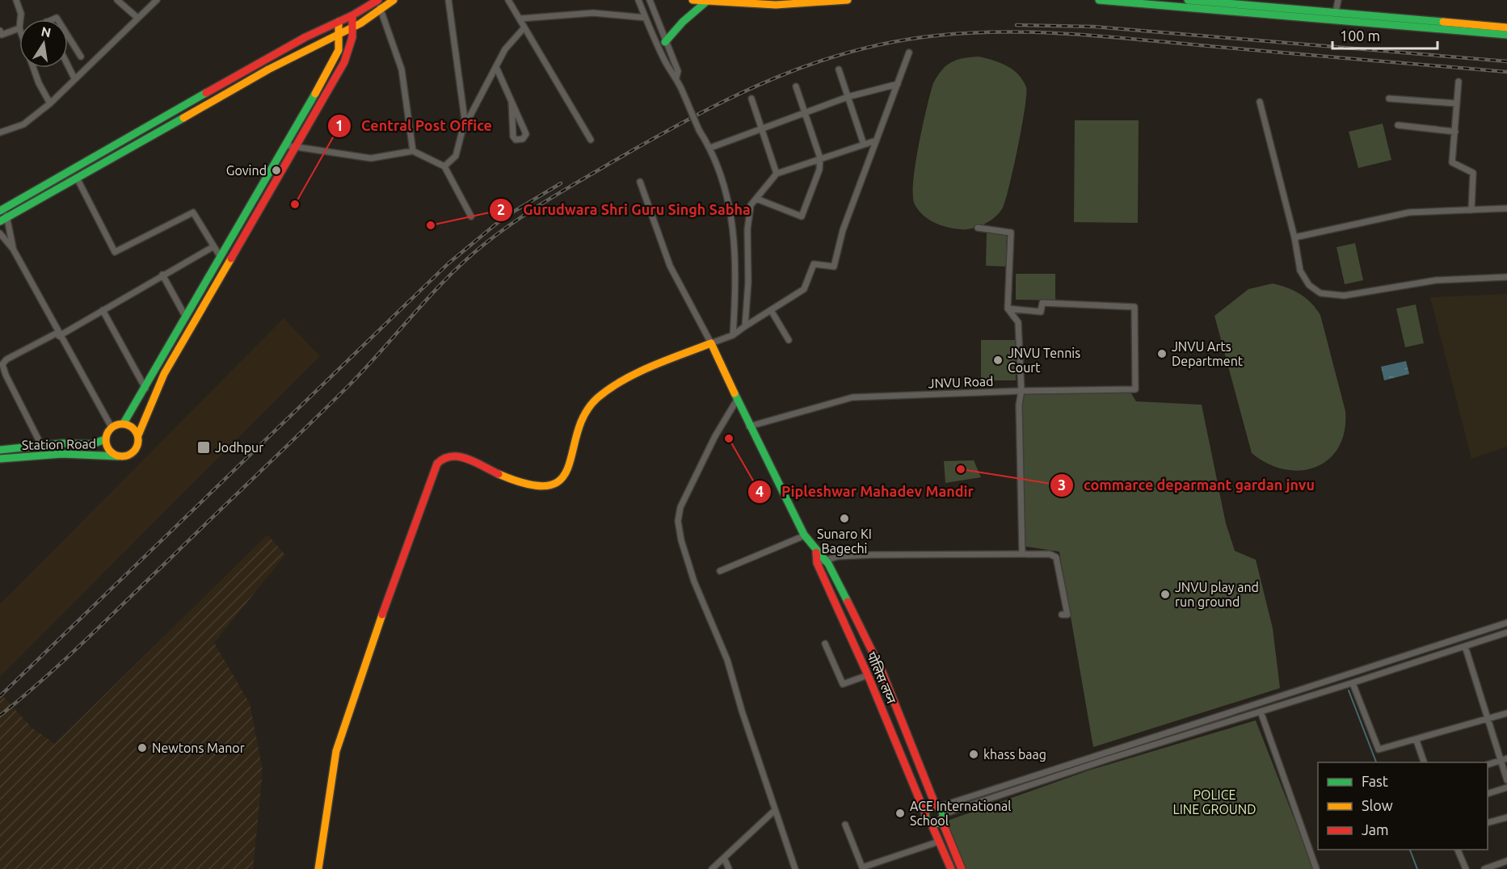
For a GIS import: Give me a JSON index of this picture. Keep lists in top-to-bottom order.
{
  "streets": {
    "street": ["JNVU Road", "Station Road", "पोलिस लय्न"]
  },
  "crossings": [
    ["JNVU Road", "पोलिस लय्न"]
  ],
  "parks": ["POLICE LINE GROUND"],
  "places": {
    "other": [
      "Govind",
      "Central Post Office",
      "Gurudwara Shri Guru Singh Sabha",
      "JNVU Arts Department",
      "JNVU Tennis Court",
      "Pipleshwar Mahadev Mandir",
      "commarce deparmant gardan jnvu",
      "Sunaro KI Bagechi",
      "JNVU play and run ground",
      "Newtons Manor",
      "khass baag",
      "ACE International School"
    ],
    "transit": ["Jodhpur"]
  },
  "legend": ["Fast", "Slow", "Jam"],
  "scale_bar": "100 m",
  "north": "top"
}
